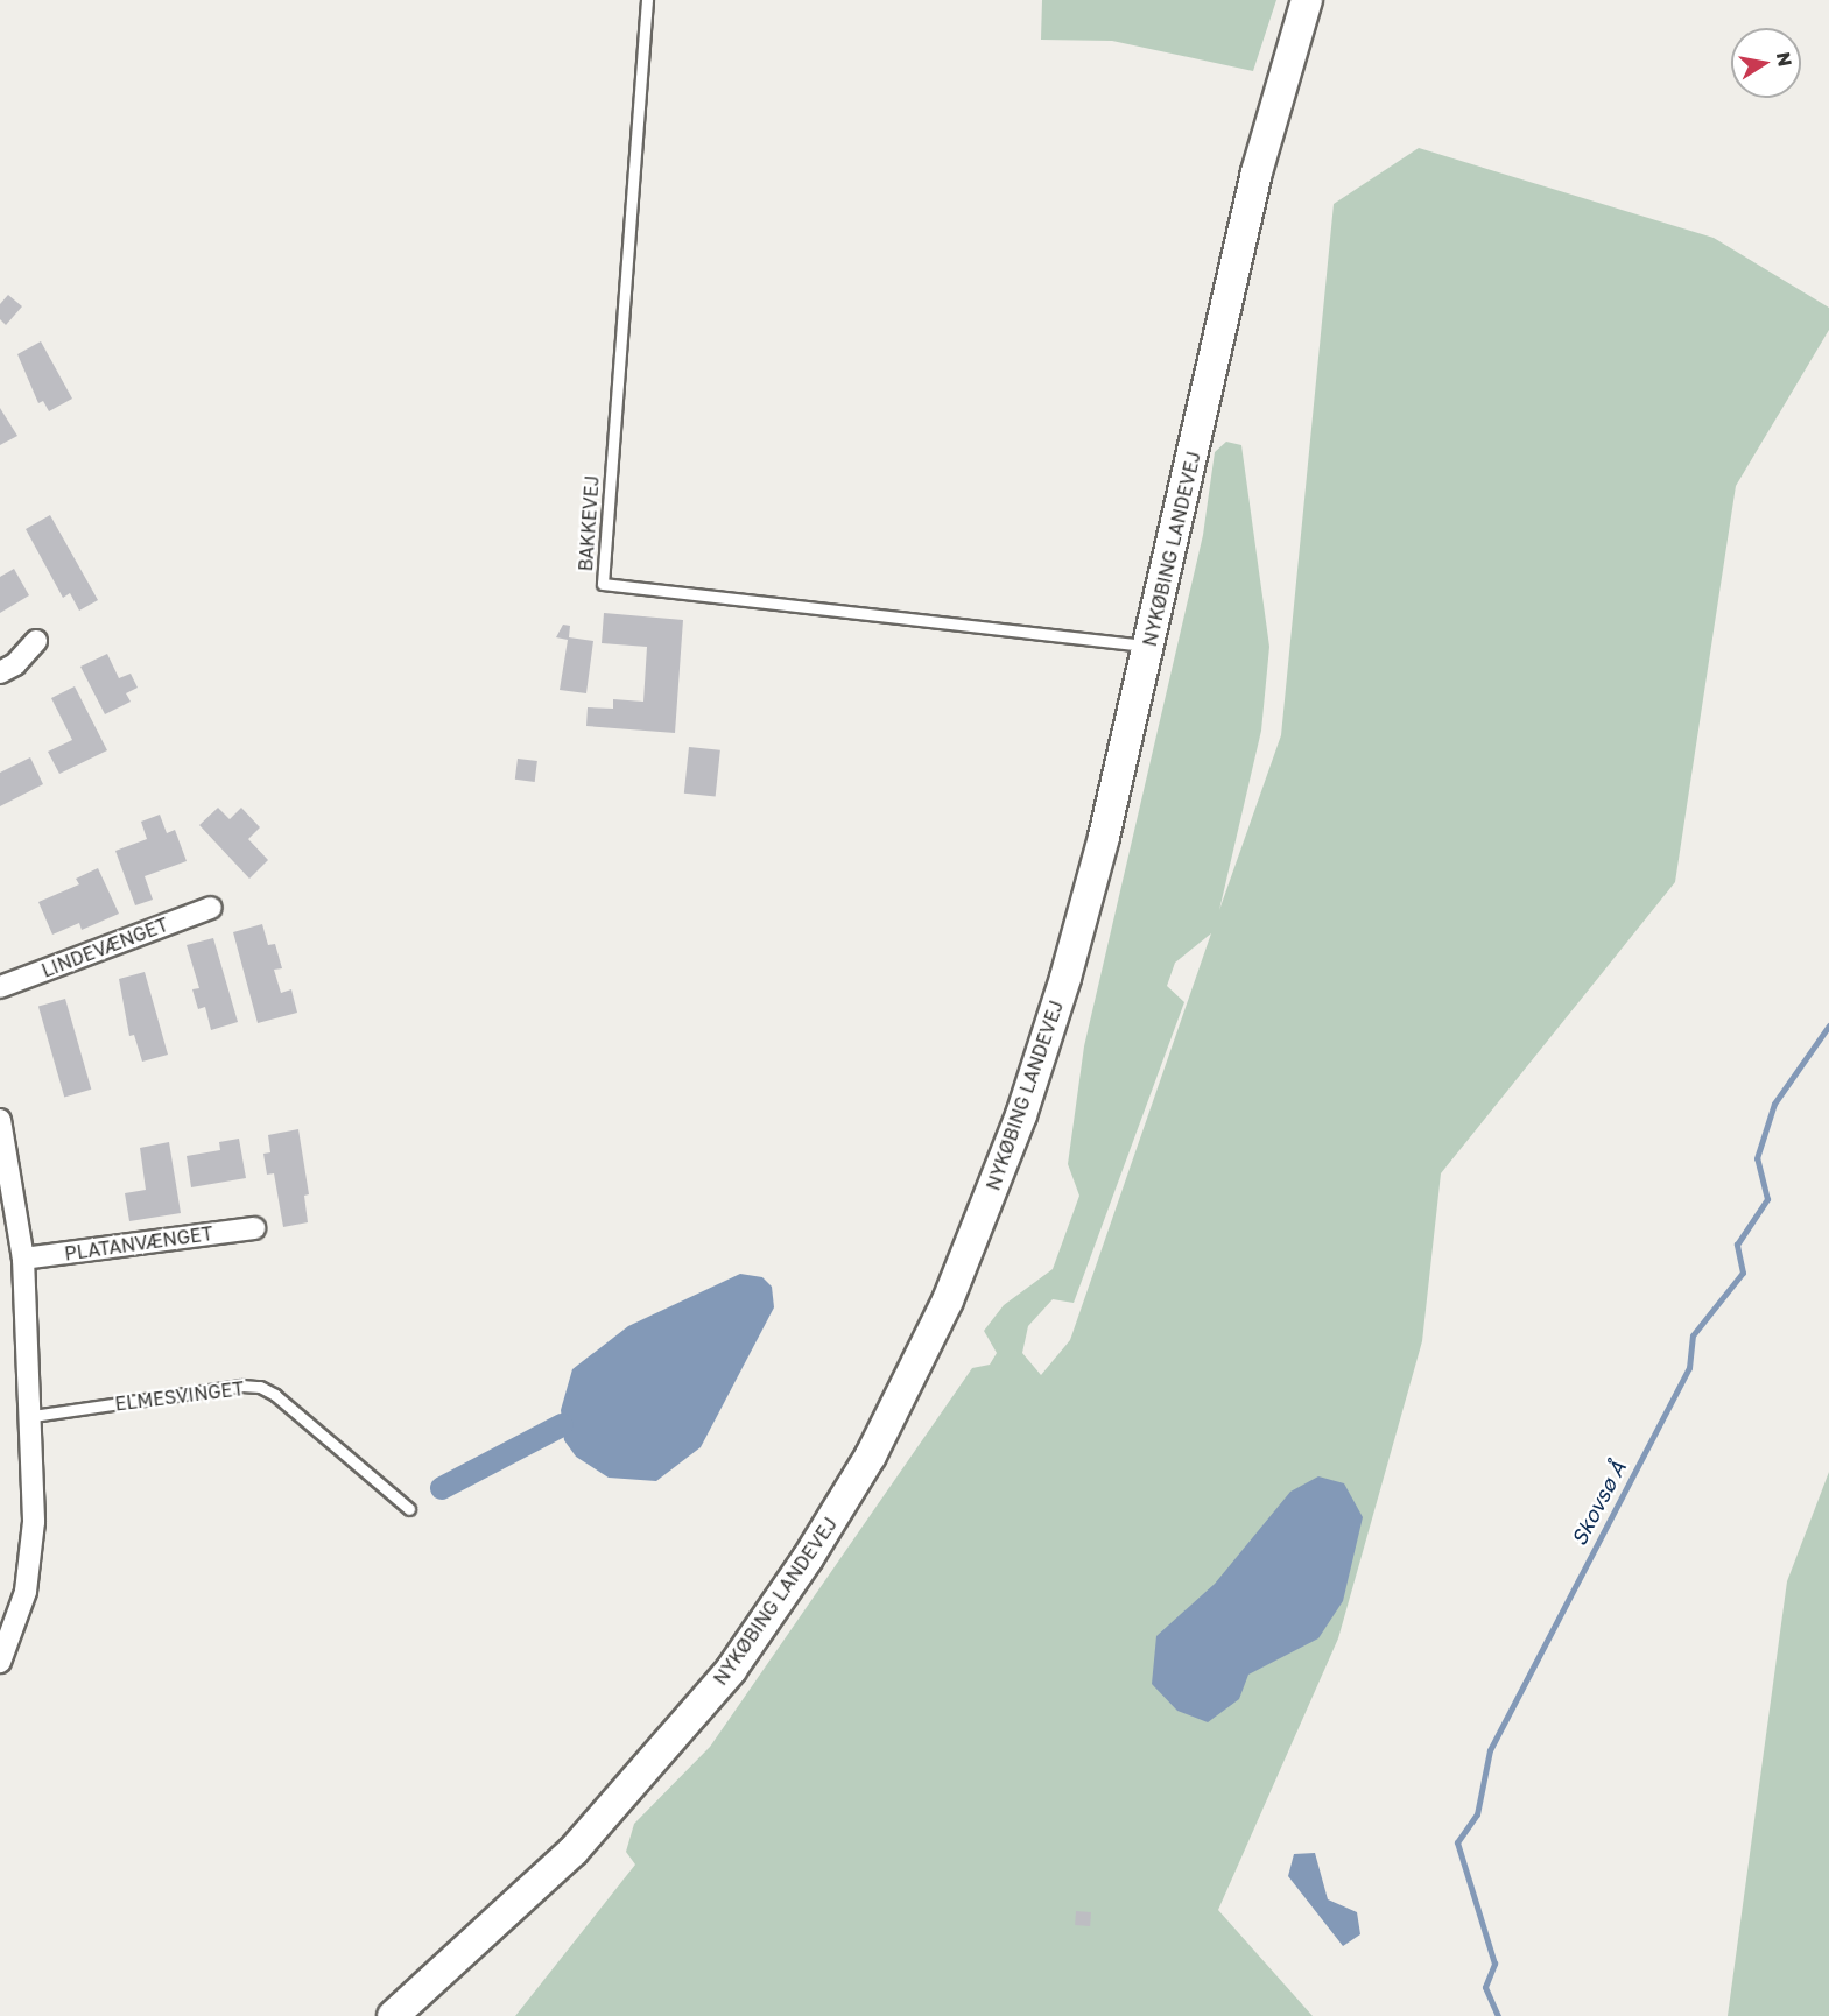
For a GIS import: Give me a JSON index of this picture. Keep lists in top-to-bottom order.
{
  "streets": {
    "main road": ["NYKØBING LANDEVEJ"],
    "street": ["LINDEVÆNGET", "PLATANVÆNGET"],
    "lane": ["BAKKEVEJ", "ELMESVINGET"]
  },
  "crossings": [
    ["BAKKEVEJ", "NYKØBING LANDEVEJ"]
  ],
  "water": ["Skovsø Å"],
  "north": "right"
}
